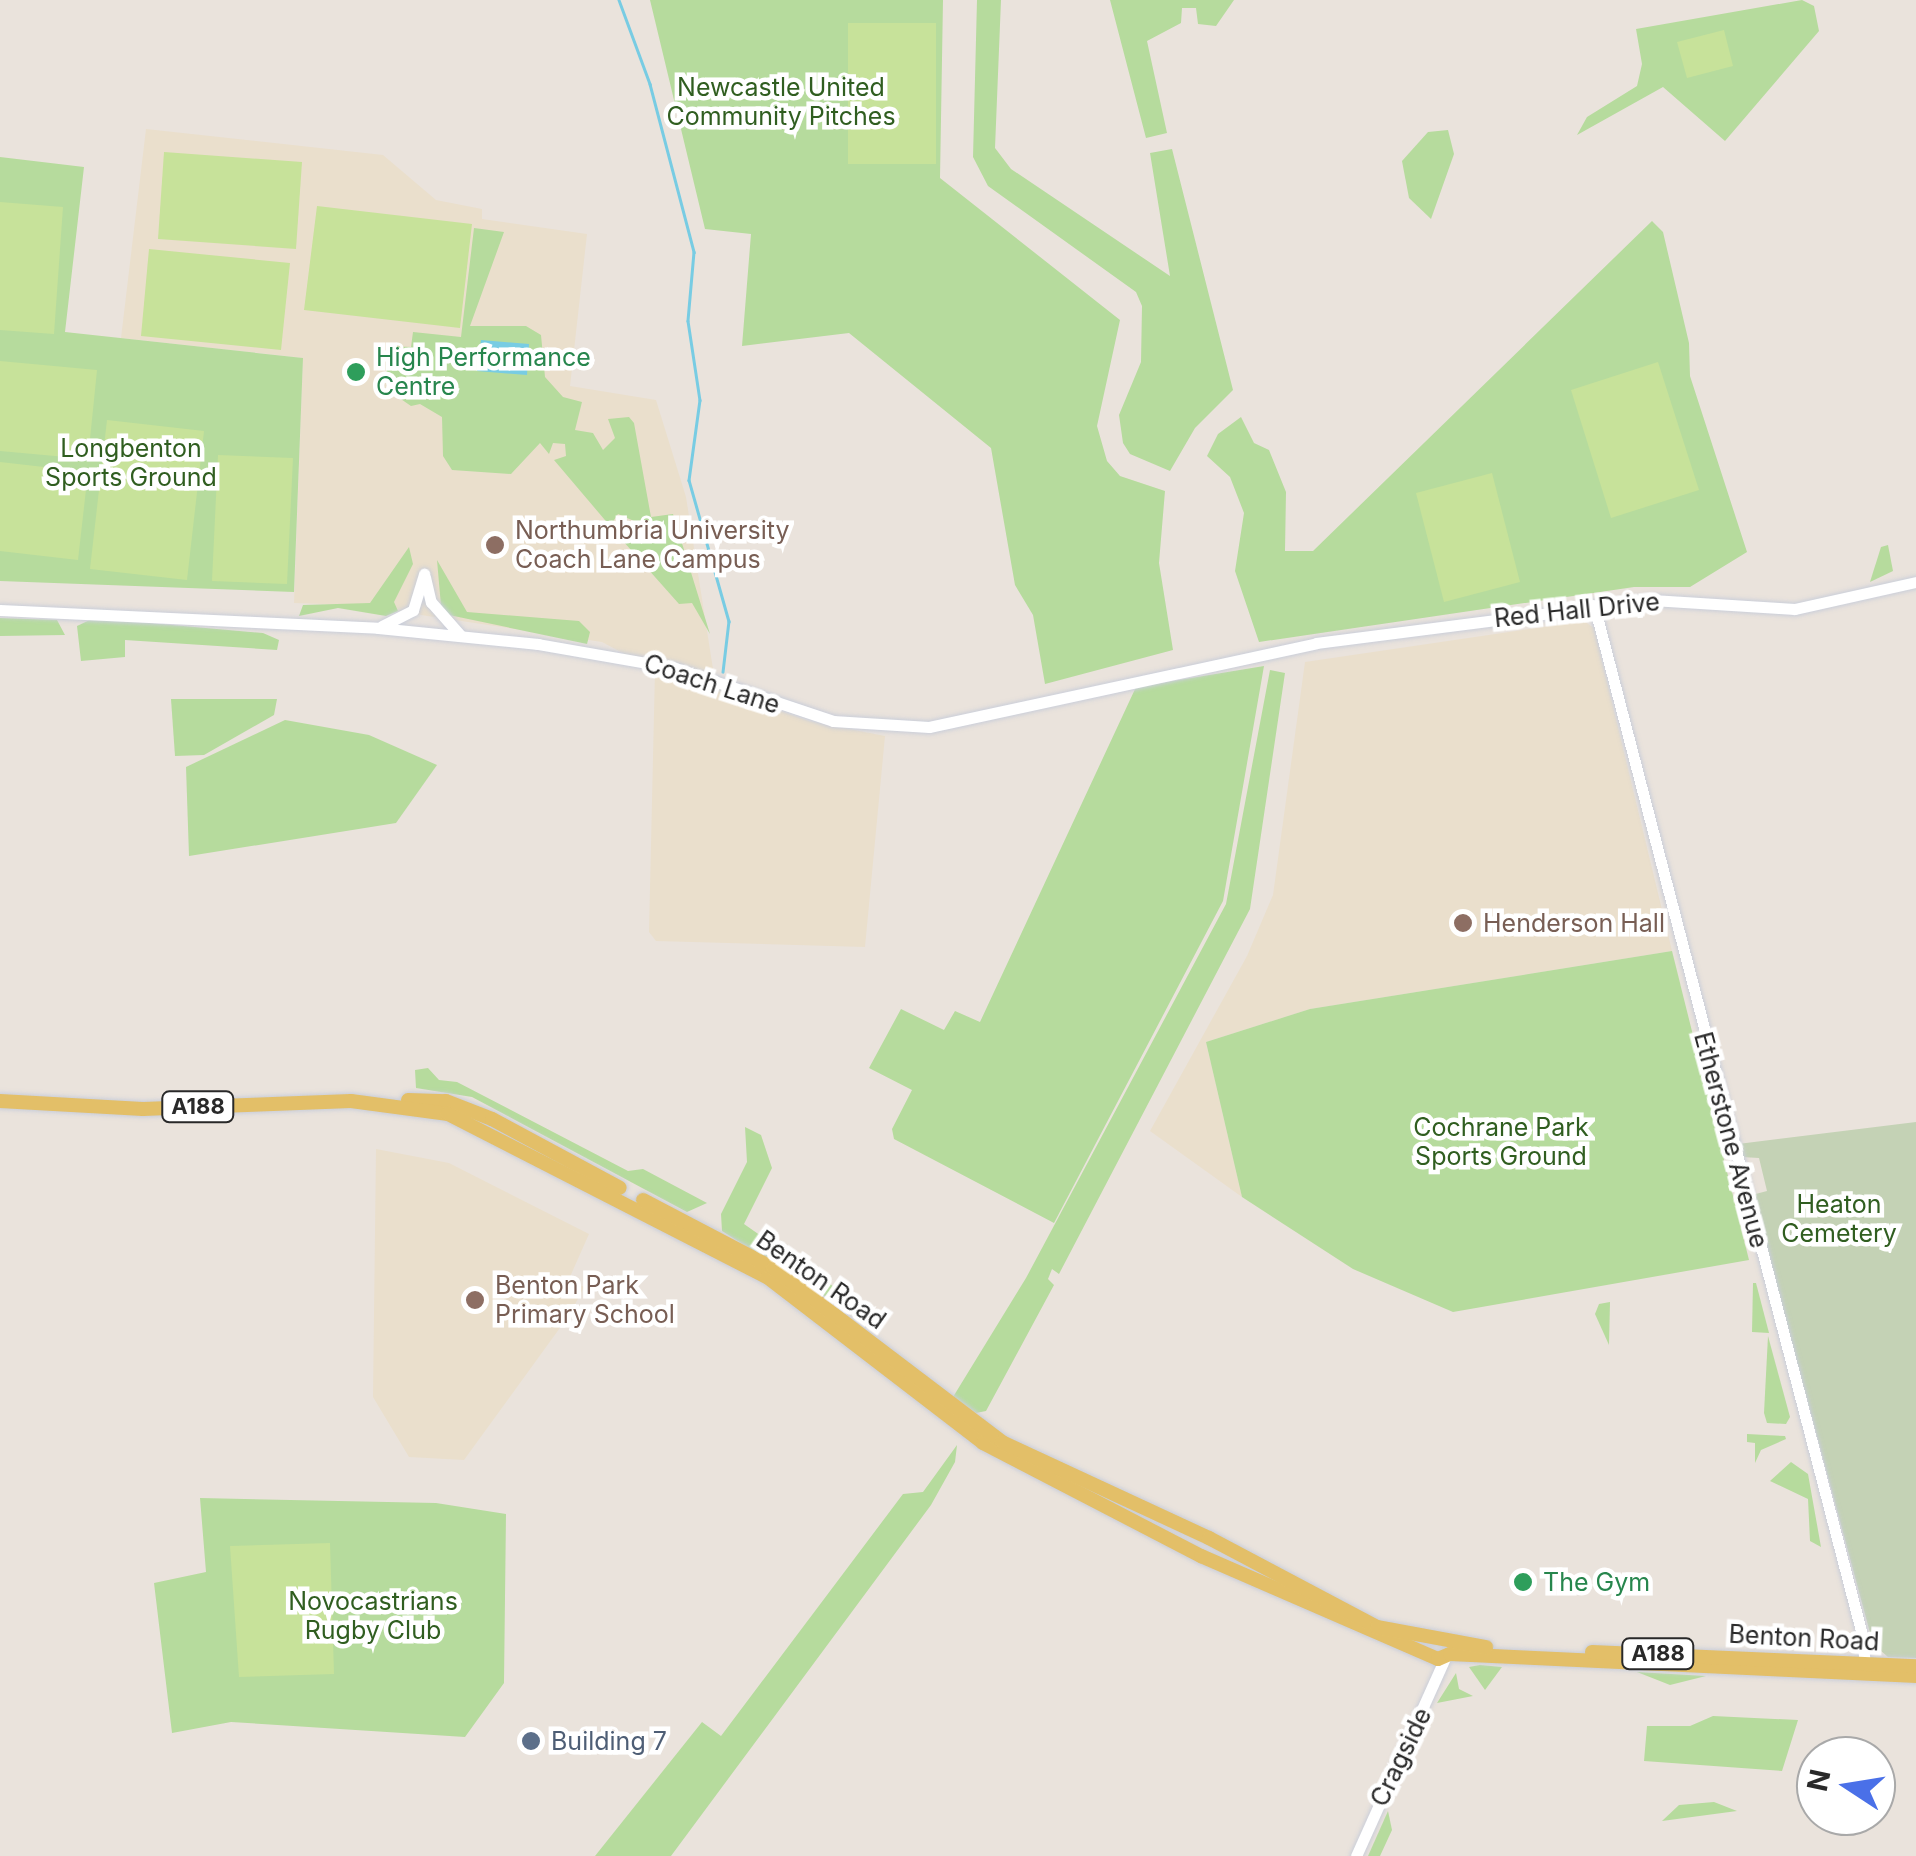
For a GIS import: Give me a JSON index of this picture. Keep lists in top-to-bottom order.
{
  "streets": {
    "main road": ["A188", "Benton Road"],
    "street": [
      "Red Hall Drive",
      "Coach Lane",
      "Etherstone Avenue",
      "Cragside"
    ]
  },
  "crossings": [
    ["Red Hall Drive", "Coach Lane"],
    ["Red Hall Drive", "Etherstone Avenue"],
    ["A188", "Benton Road"],
    ["A188", "Cragside"],
    ["Etherstone Avenue", "Benton Road"],
    ["Benton Road", "Cragside"]
  ],
  "parks": [
    "Newcastle United Community Pitches",
    "Longbenton Sports Ground",
    "Cochrane Park Sports Ground",
    "Heaton Cemetery",
    "Novocastrians Rugby Club"
  ],
  "places": [
    "High Performance Centre",
    "Northumbria University Coach Lane Campus",
    "Henderson Hall",
    "Benton Park Primary School",
    "The Gym",
    "Building 7"
  ],
  "north": "left"
}
